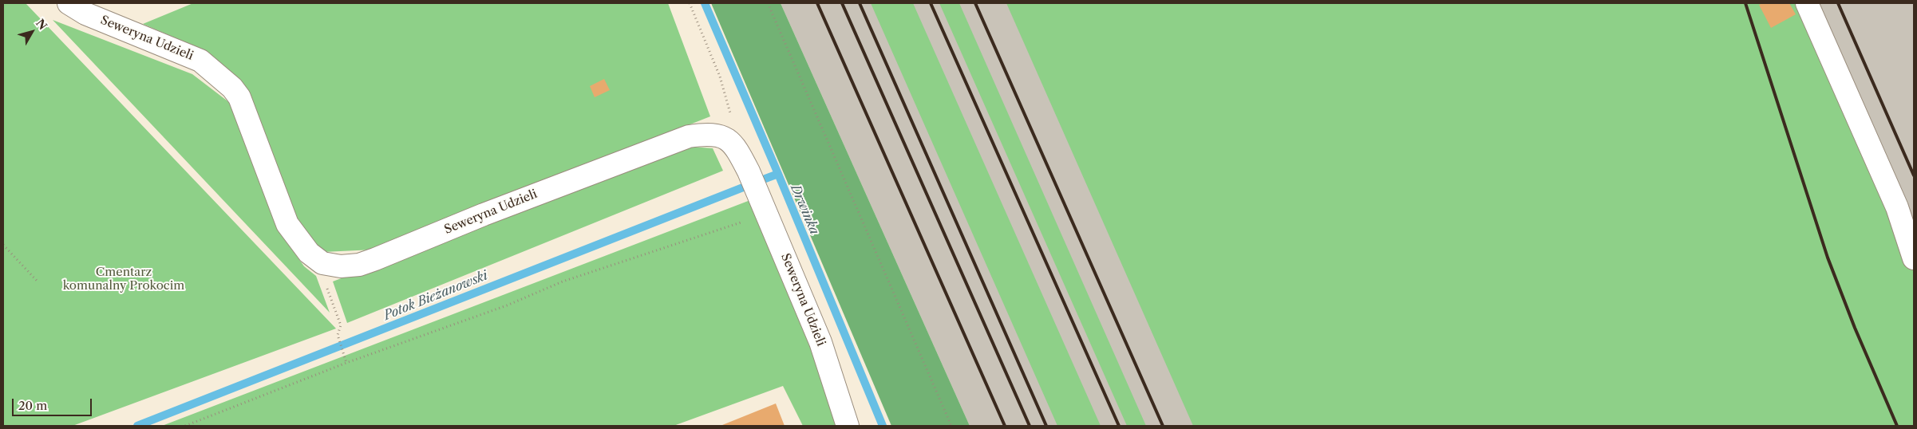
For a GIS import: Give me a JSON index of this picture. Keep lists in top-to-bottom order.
{
  "streets": {
    "street": ["Seweryna Udzieli"]
  },
  "water": ["Drwinka", "Potok Bieżanowski"],
  "parks": ["Cmentarz komunalny Prokocim"],
  "scale_bar": "20 m",
  "north": "top right"
}
